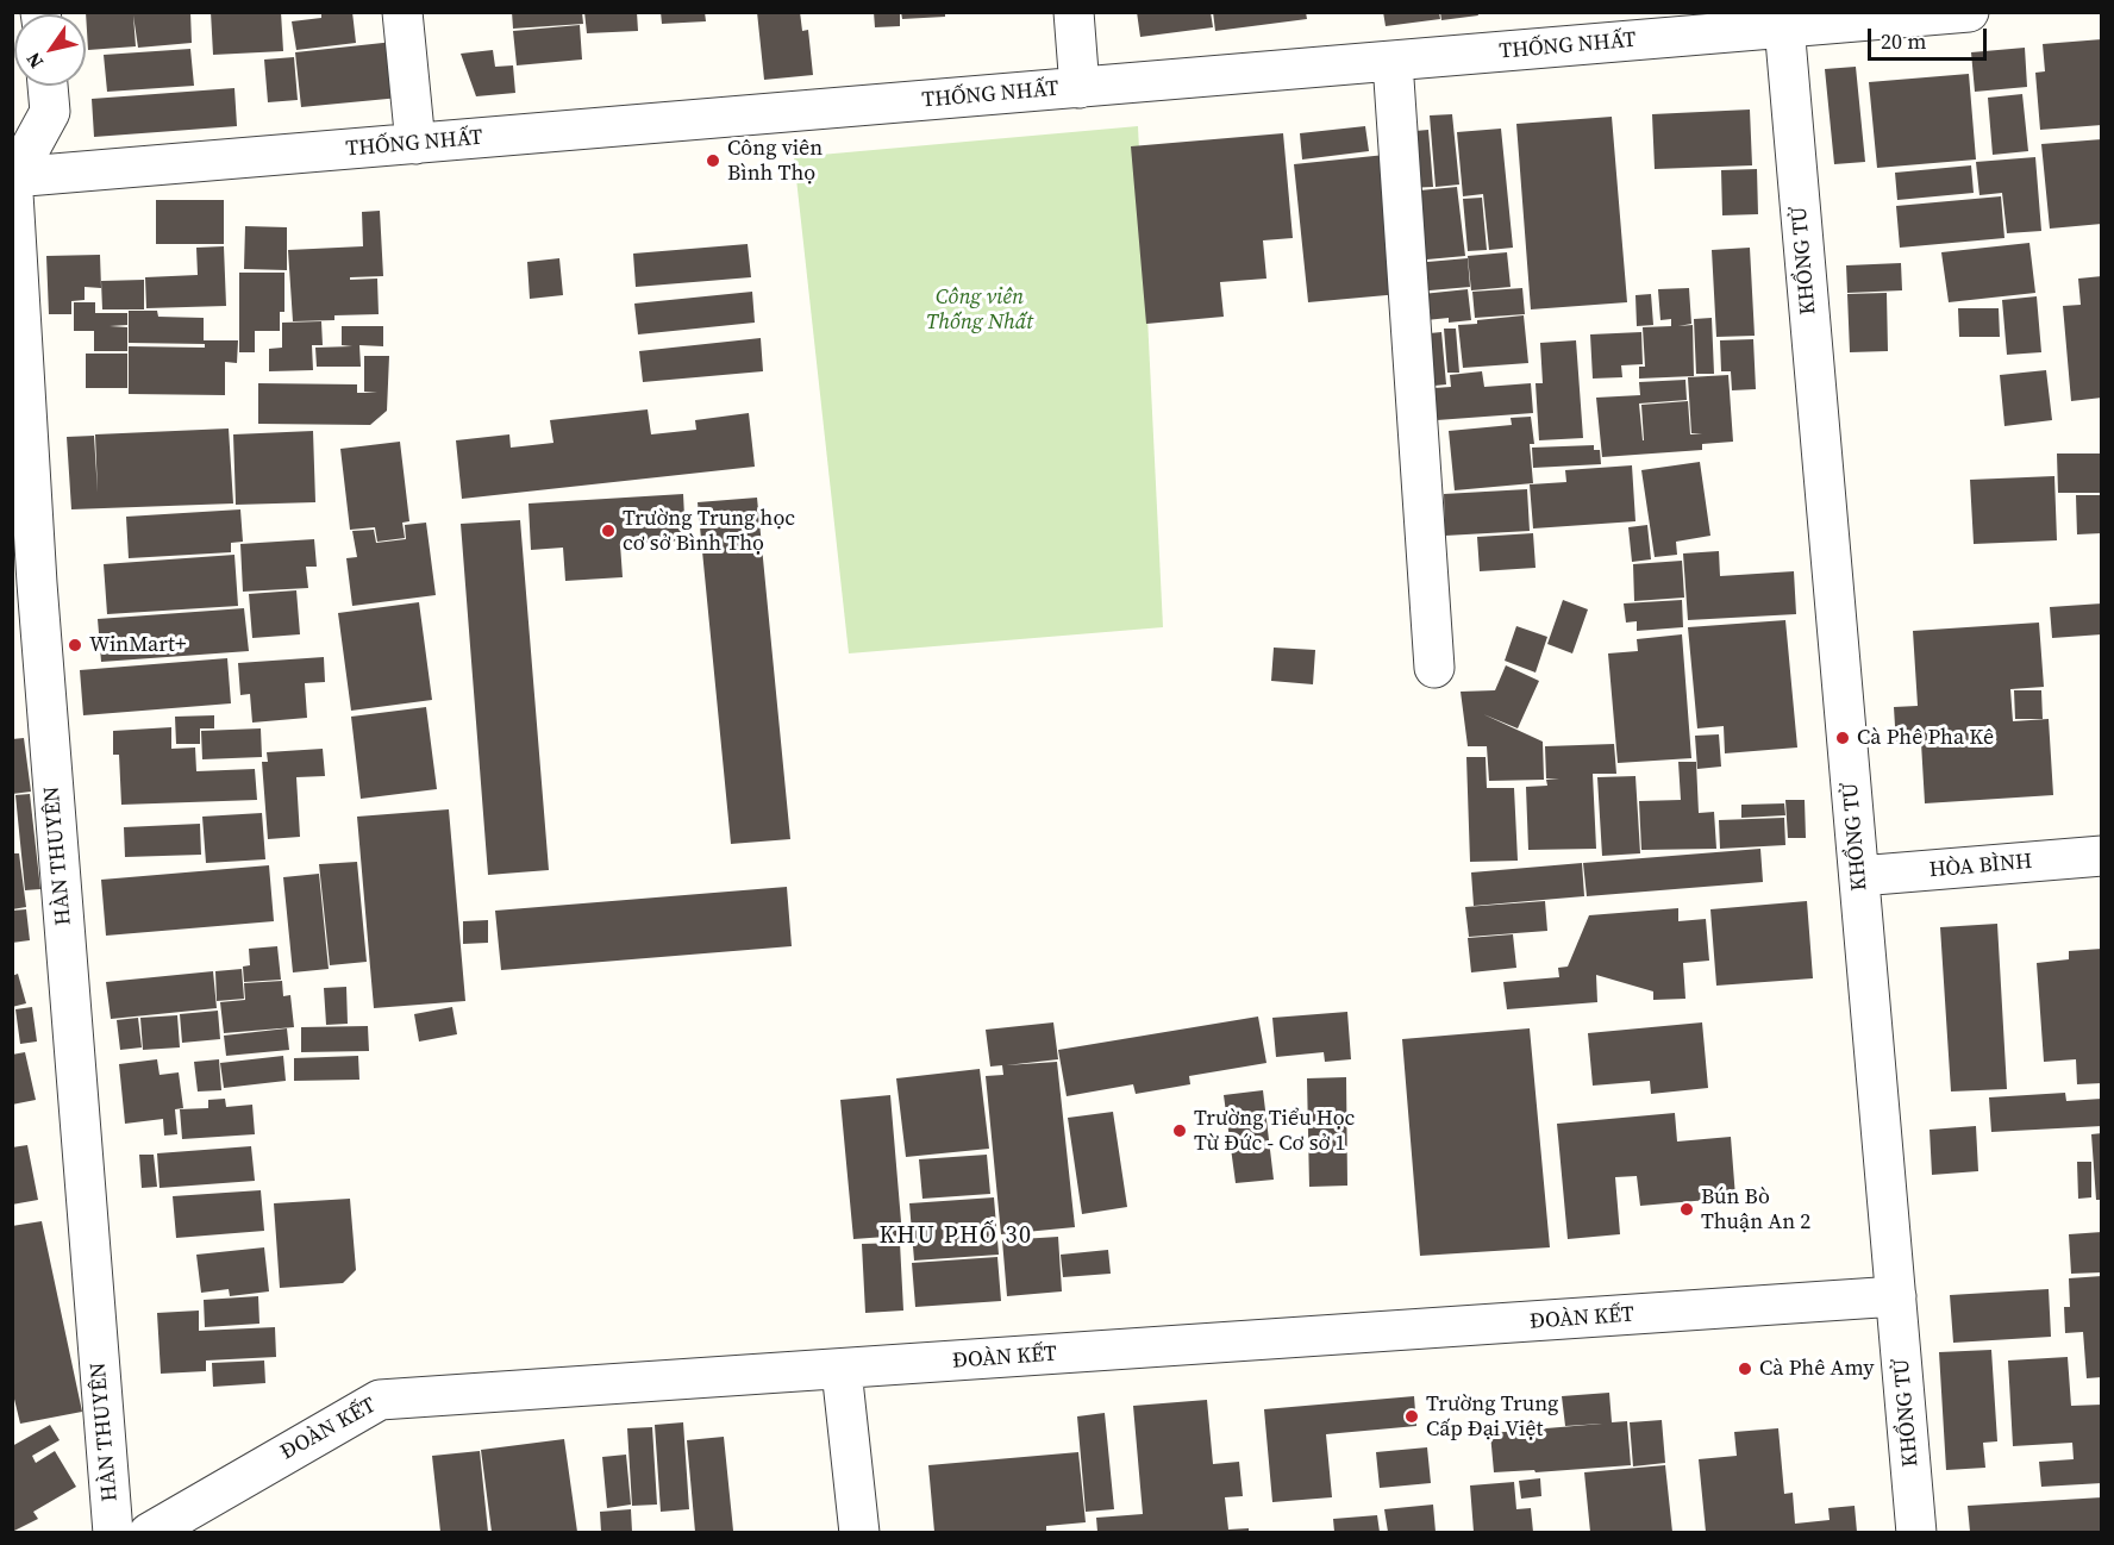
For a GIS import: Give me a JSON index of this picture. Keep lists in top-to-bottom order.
{
  "streets": {
    "street": [
      "THỐNG NHẤT",
      "KHỔNG TỬ",
      "HÀN THUYÊN",
      "HÒA BÌNH",
      "ĐOÀN KẾT"
    ]
  },
  "crossings": [
    ["THỐNG NHẤT", "KHỔNG TỬ"],
    ["THỐNG NHẤT", "HÀN THUYÊN"],
    ["KHỔNG TỬ", "HÒA BÌNH"],
    ["KHỔNG TỬ", "ĐOÀN KẾT"]
  ],
  "districts": ["KHU PHỐ 30"],
  "parks": ["Công viên Thống Nhất"],
  "places": [
    "Công viên Bình Thọ",
    "Trường Trung học cơ sở Bình Thọ",
    "WinMart+",
    "Cà Phê Pha Kê",
    "Trường Tiểu Học Từ Đức - Cơ sở 1",
    "Bún Bò Thuận An 2",
    "Cà Phê Amy",
    "Trường Trung Cấp Đại Việt"
  ],
  "scale_bar": "20 m",
  "north": "bottom left"
}
